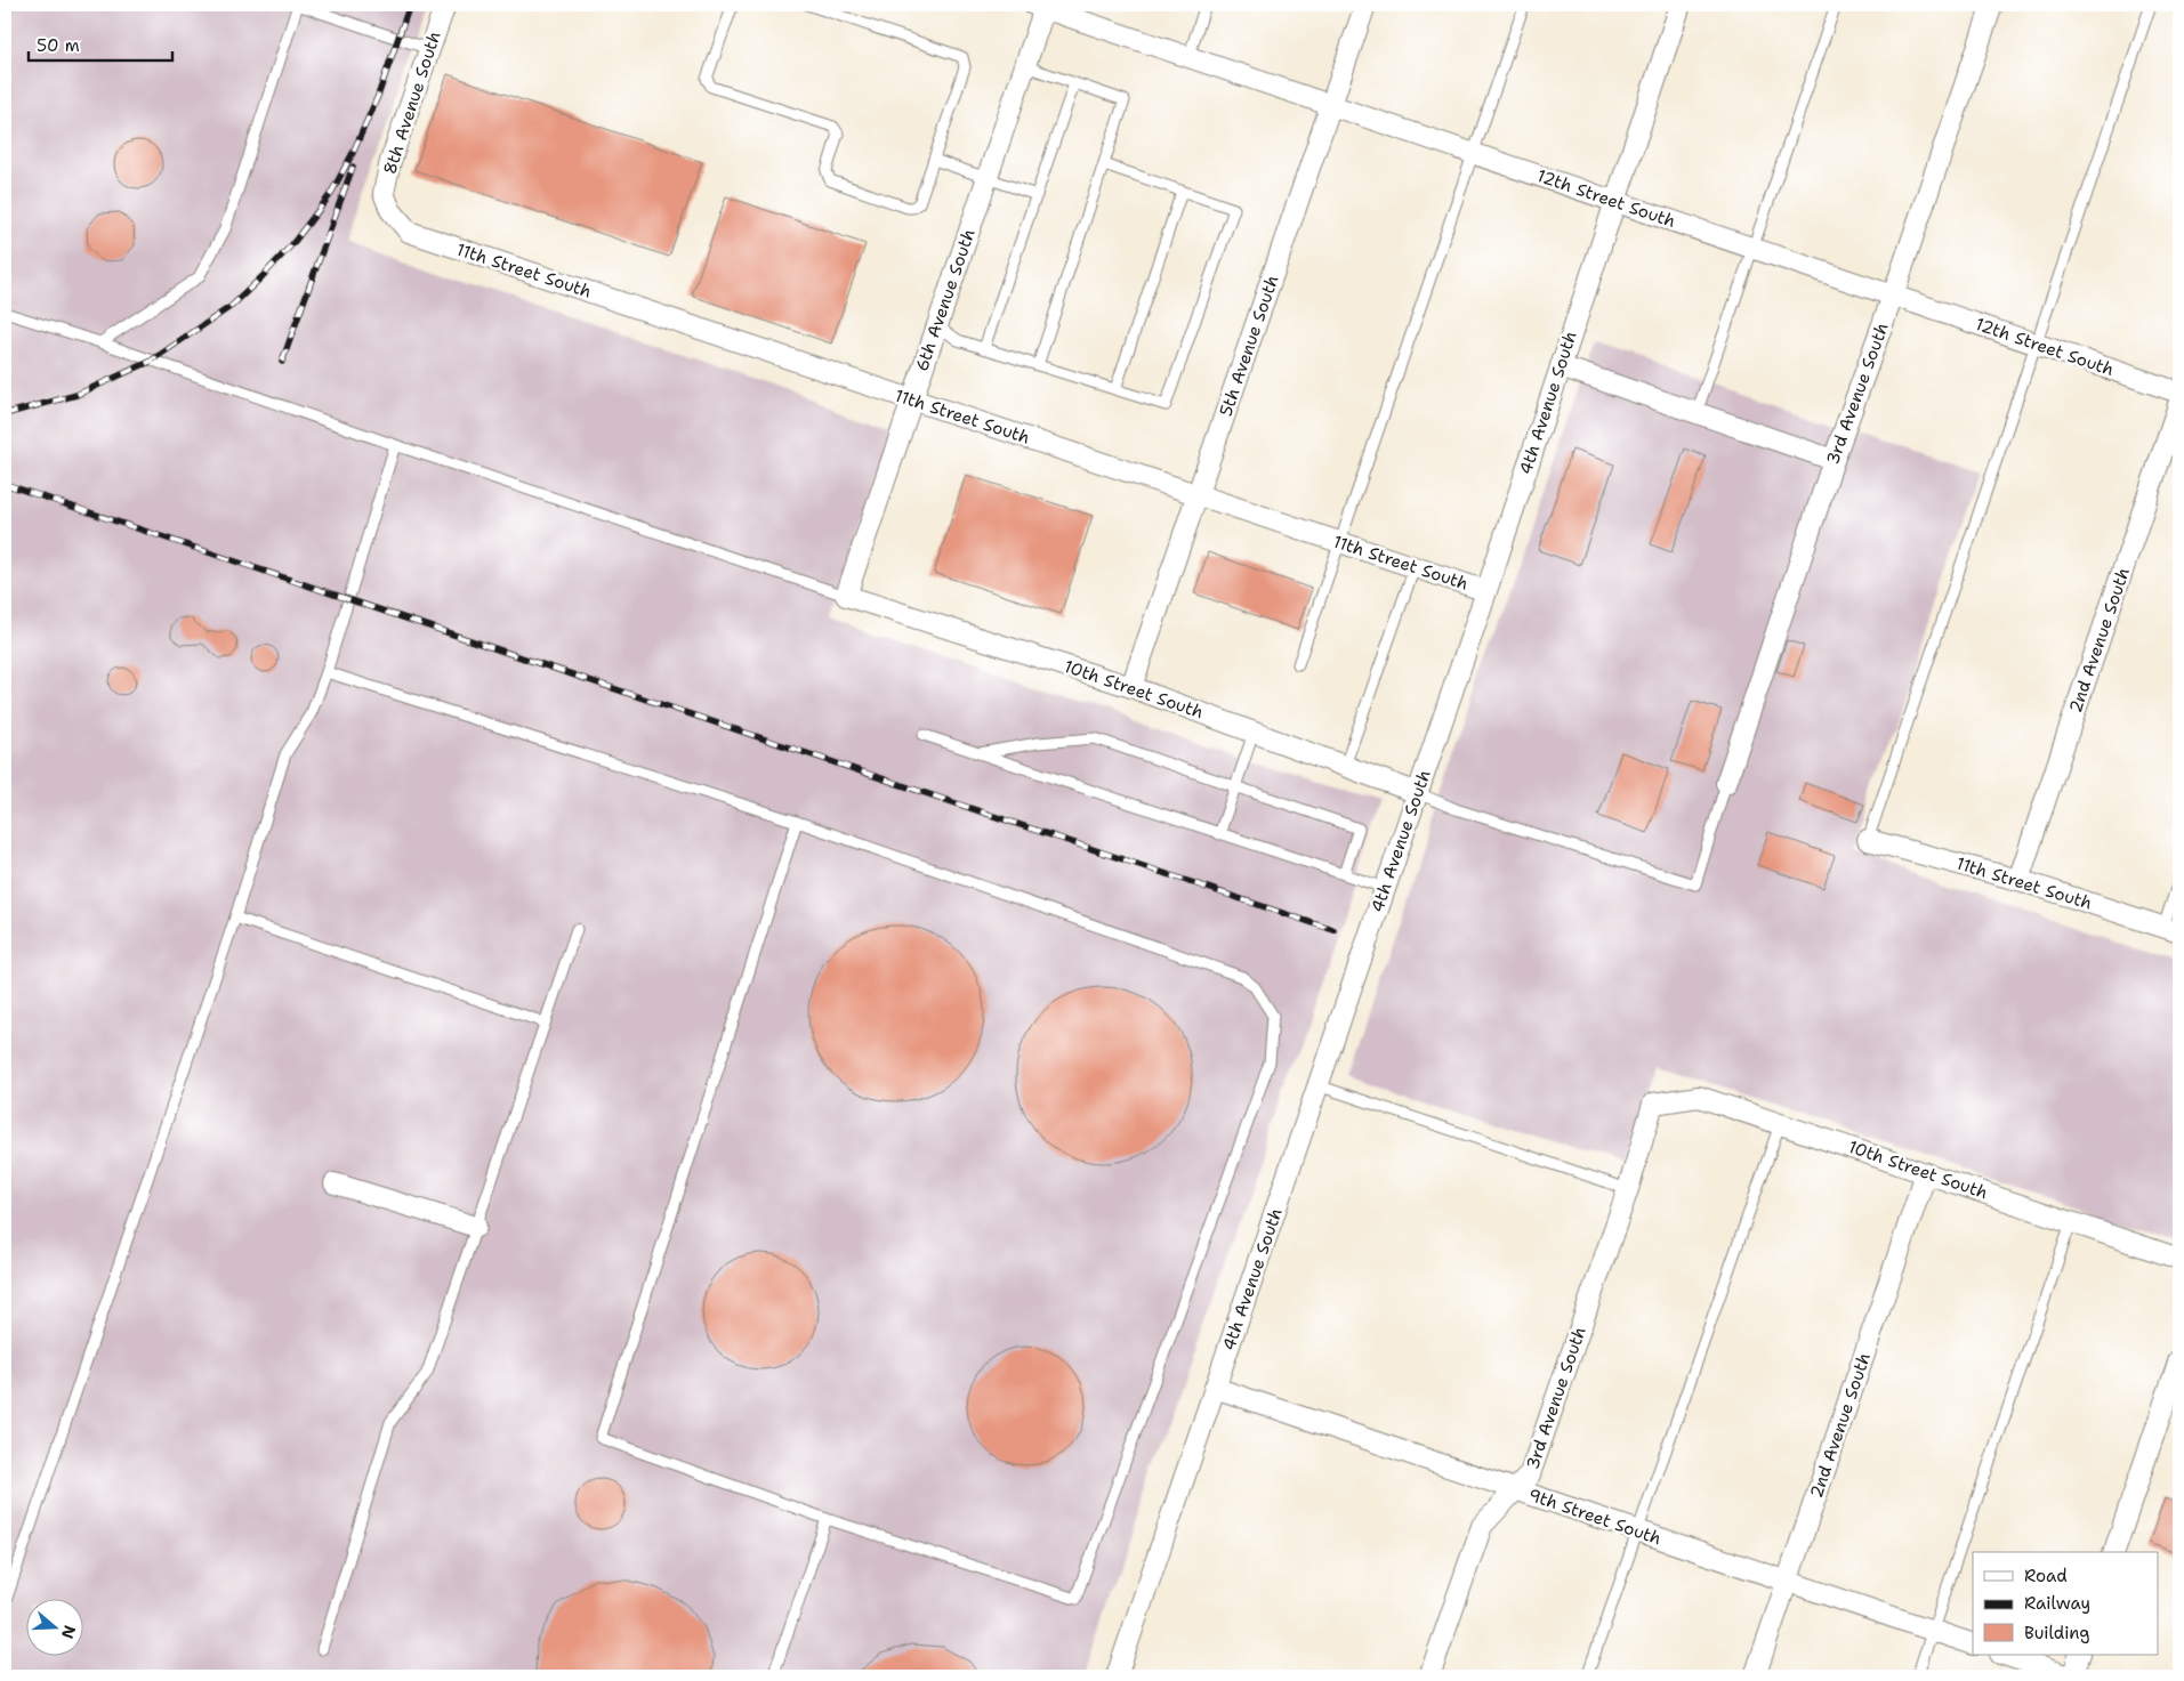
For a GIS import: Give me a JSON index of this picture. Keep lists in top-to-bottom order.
{
  "streets": {
    "street": [
      "8th Avenue South",
      "12th Street South",
      "11th Street South",
      "6th Avenue South",
      "5th Avenue South",
      "3rd Avenue South",
      "4th Avenue South",
      "2nd Avenue South",
      "10th Street South",
      "9th Street South"
    ]
  },
  "crossings": [
    ["8th Avenue South", "11th Street South"],
    ["12th Street South", "6th Avenue South"],
    ["12th Street South", "5th Avenue South"],
    ["12th Street South", "3rd Avenue South"],
    ["12th Street South", "4th Avenue South"],
    ["11th Street South", "6th Avenue South"],
    ["11th Street South", "5th Avenue South"],
    ["11th Street South", "4th Avenue South"],
    ["11th Street South", "2nd Avenue South"],
    ["6th Avenue South", "10th Street South"],
    ["5th Avenue South", "10th Street South"],
    ["3rd Avenue South", "10th Street South"],
    ["3rd Avenue South", "9th Street South"],
    ["4th Avenue South", "10th Street South"],
    ["4th Avenue South", "9th Street South"],
    ["2nd Avenue South", "10th Street South"],
    ["2nd Avenue South", "9th Street South"]
  ],
  "legend": ["Road", "Railway", "Building"],
  "scale_bar": "50 m",
  "north": "right"
}
